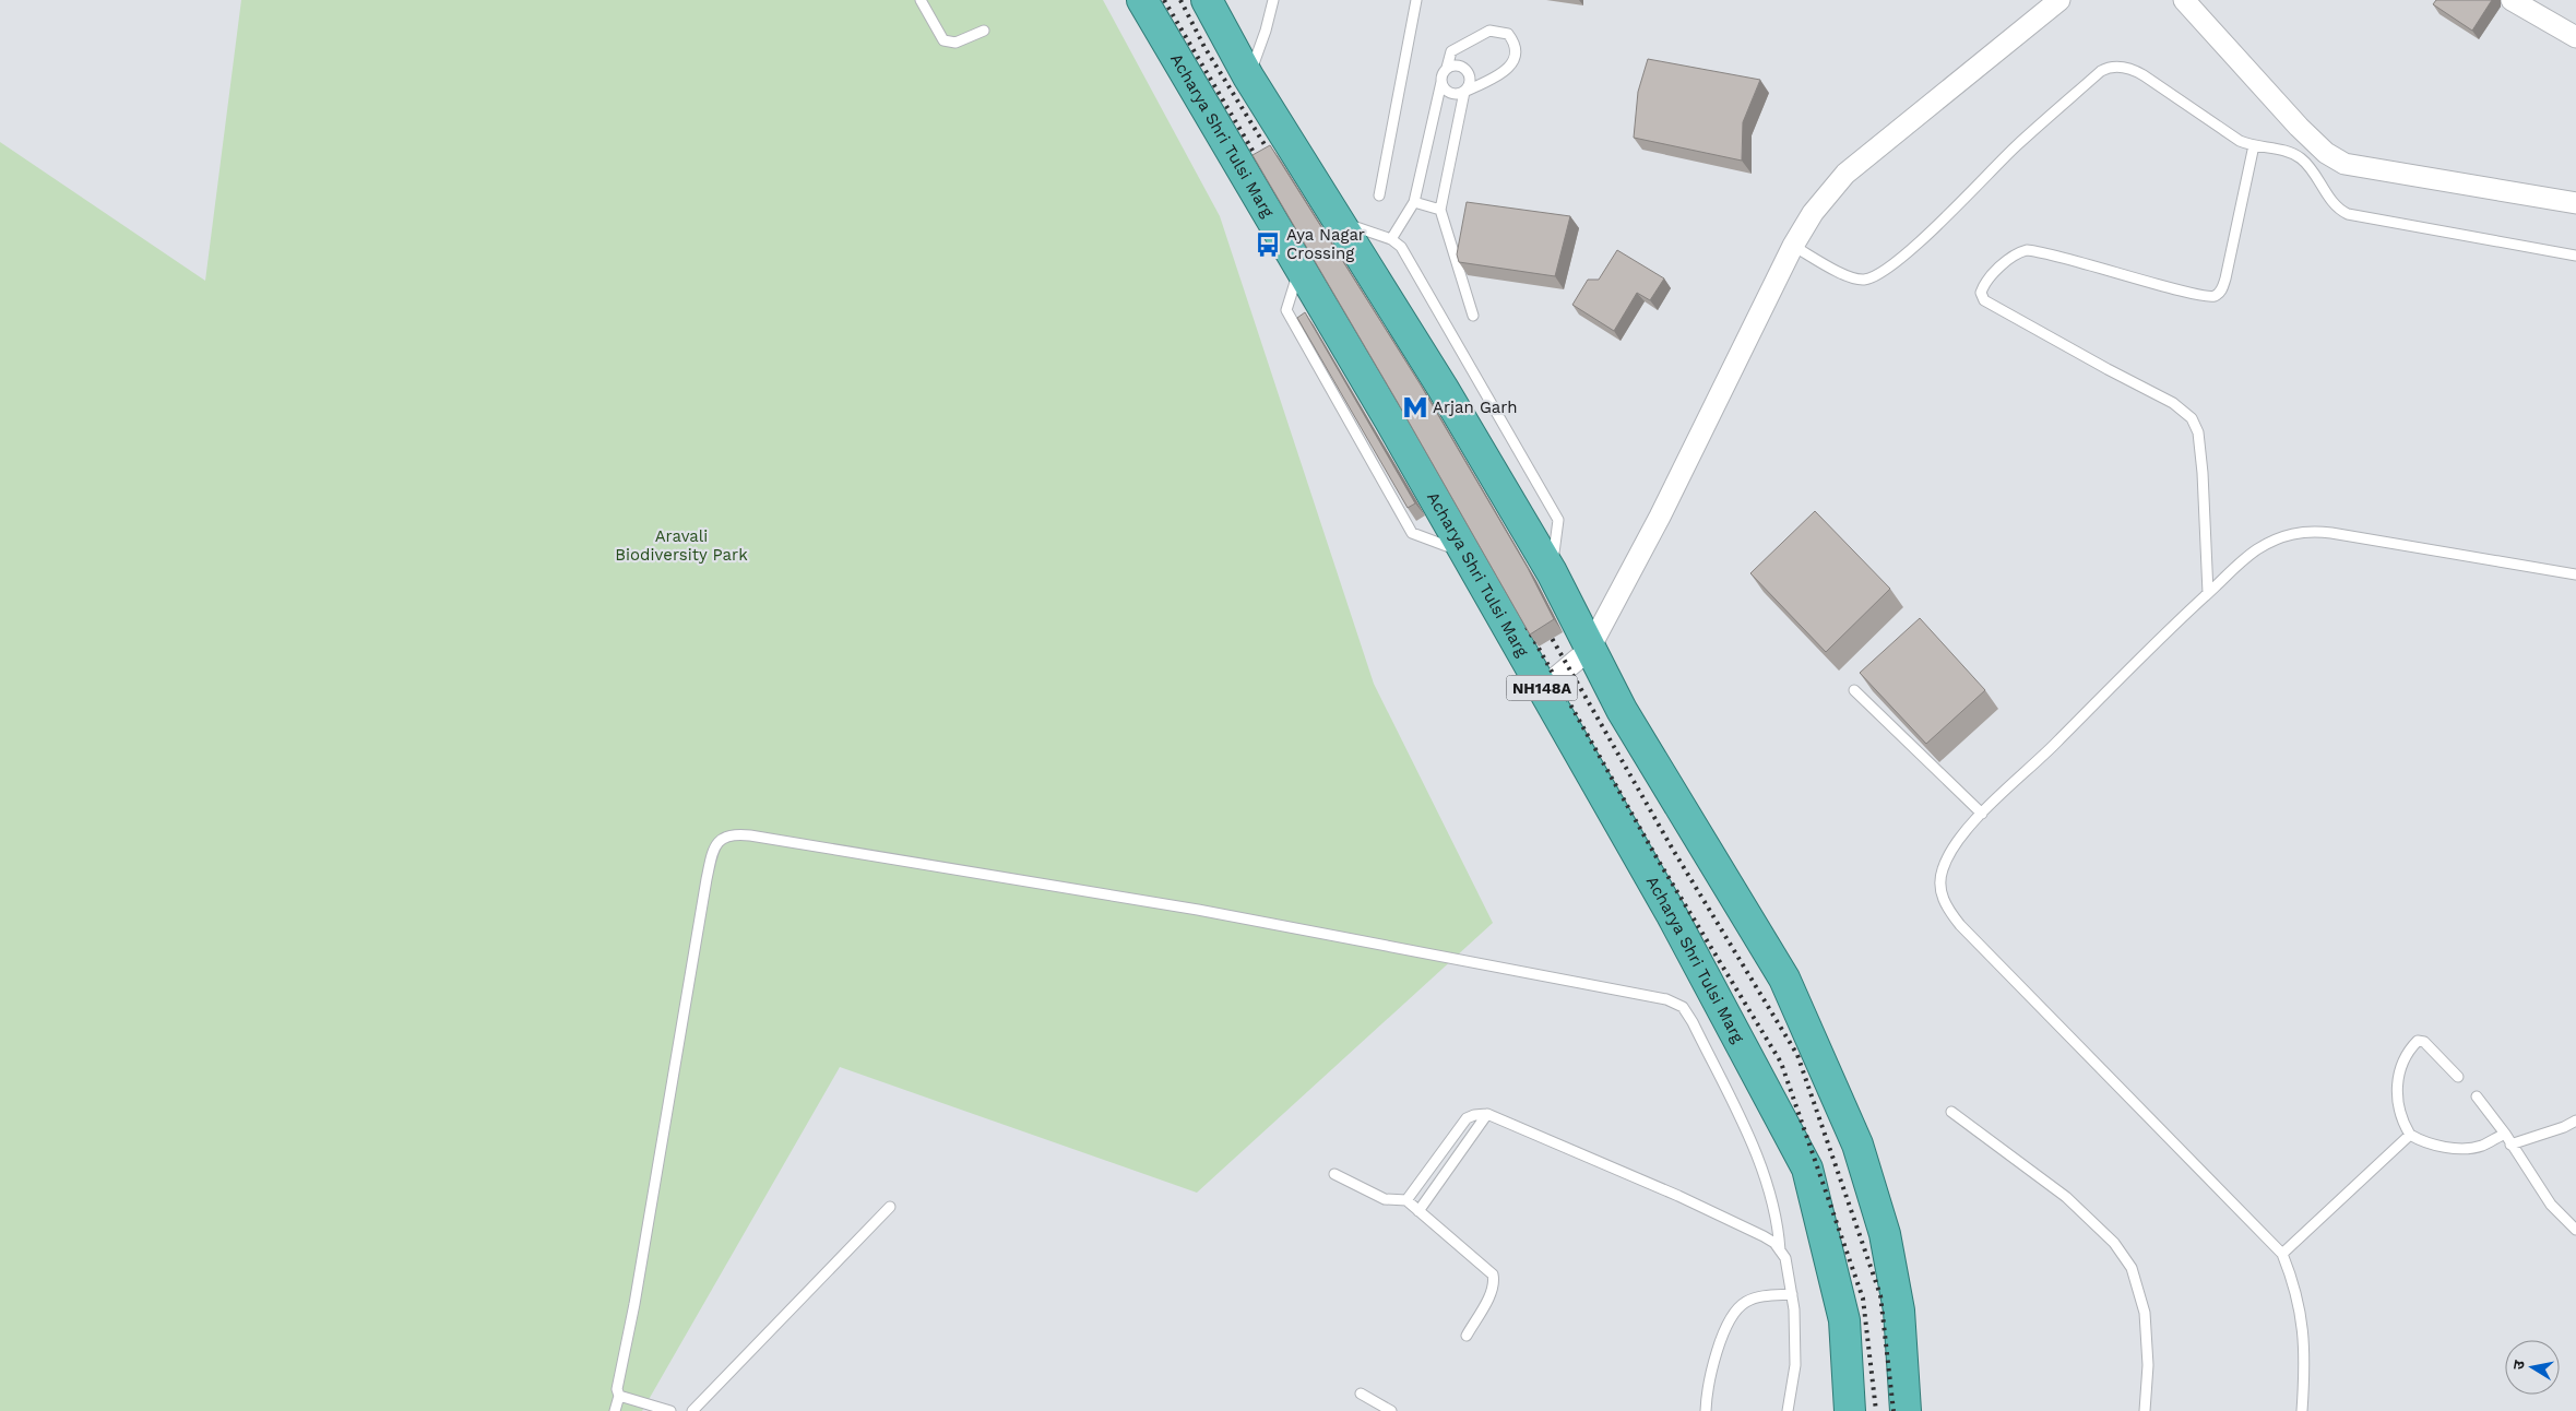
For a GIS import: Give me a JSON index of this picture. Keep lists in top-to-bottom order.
{
  "streets": {
    "highway": ["Acharya Shri Tulsi Marg", "NH148A"]
  },
  "parks": ["Aravali Biodiversity Park"],
  "places": {
    "bus stop": ["Aya Nagar Crossing"],
    "metro station": ["Arjan Garh"]
  },
  "north": "left"
}
